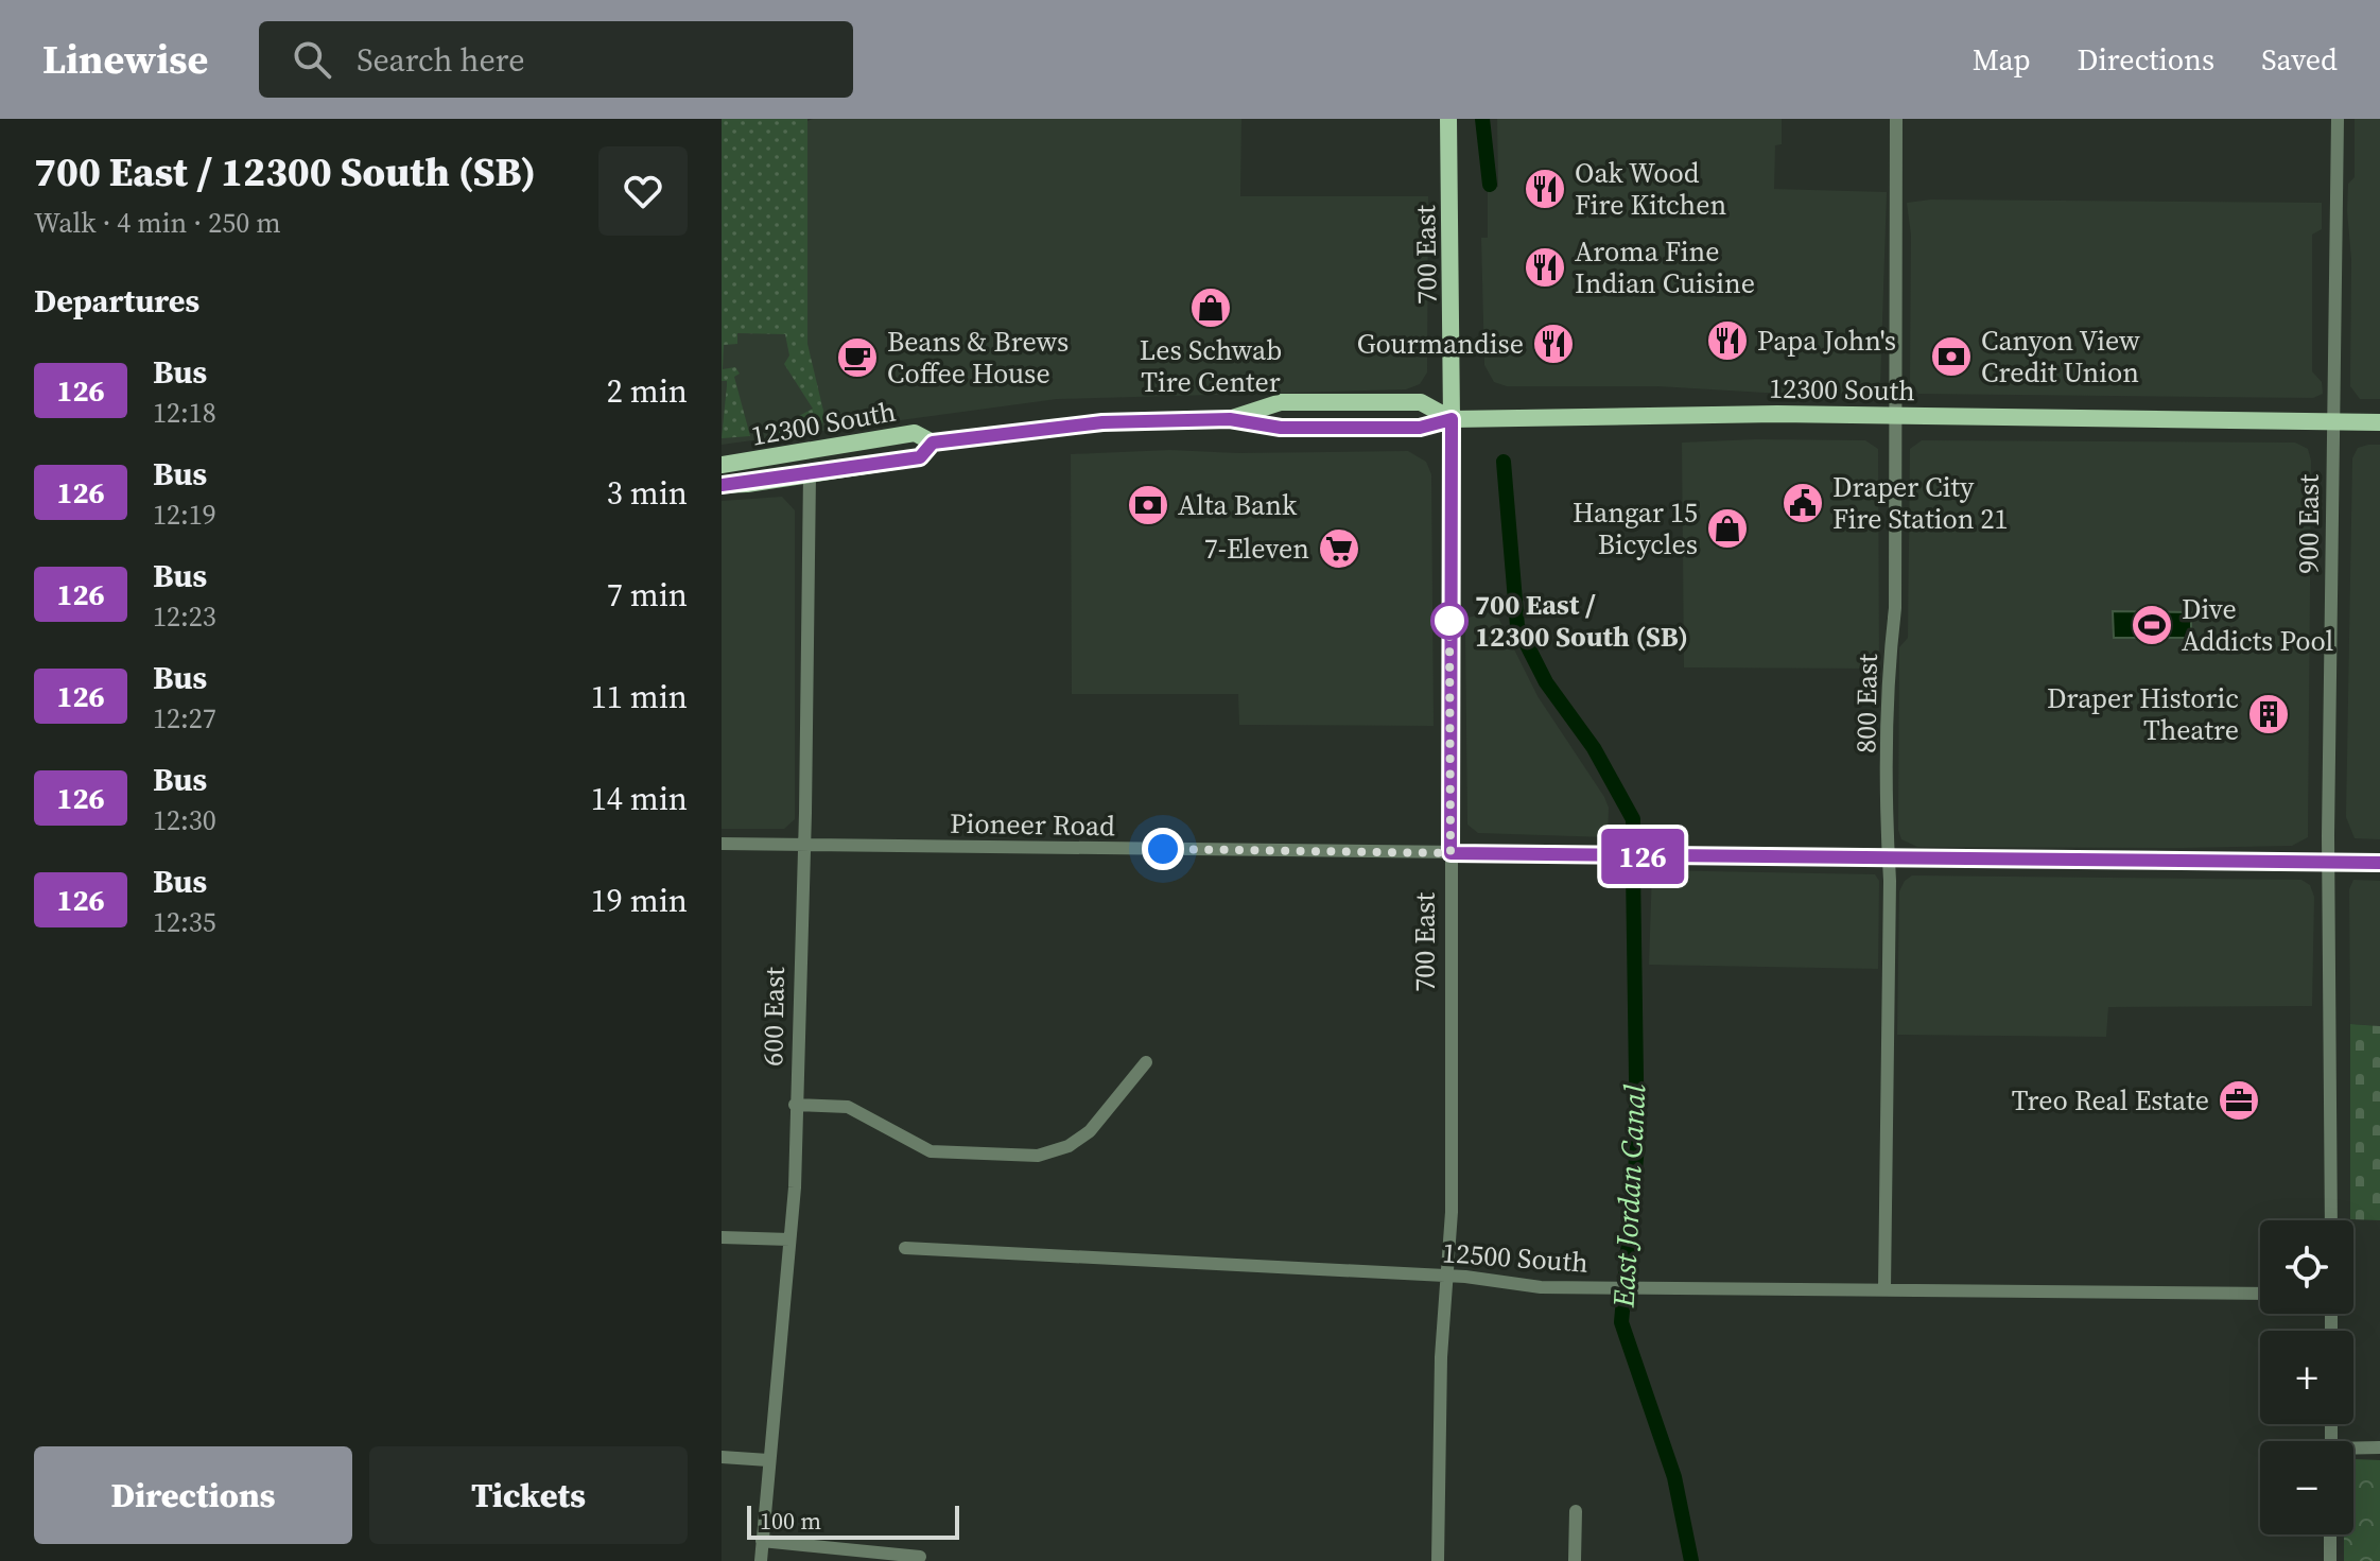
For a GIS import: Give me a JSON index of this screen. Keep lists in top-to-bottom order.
{
  "streets": {
    "main road": ["700 East", "12300 South"],
    "street": [
      "900 East",
      "800 East",
      "Pioneer Road",
      "600 East",
      "12500 South"
    ]
  },
  "crossings": [
    ["700 East", "12300 South"],
    ["700 East", "Pioneer Road"],
    ["700 East", "12500 South"],
    ["12300 South", "900 East"],
    ["12300 South", "800 East"],
    ["12300 South", "600 East"],
    ["900 East", "Pioneer Road"],
    ["800 East", "Pioneer Road"],
    ["800 East", "12500 South"],
    ["Pioneer Road", "600 East"]
  ],
  "water": ["East Jordan Canal"],
  "places": {
    "restaurant": [
      "Oak Wood Fire Kitchen",
      "Aroma Fine Indian Cuisine",
      "Papa John's",
      "Gourmandise"
    ],
    "shop": ["Les Schwab Tire Center", "Hangar 15 Bicycles"],
    "bank": ["Canyon View Credit Union", "Alta Bank"],
    "cafe": ["Beans & Brews Coffee House"],
    "public building": ["Draper City Fire Station 21"],
    "supermarket": ["7-Eleven"],
    "other": ["700 East / 12300 South (SB)"],
    "sports": ["Dive Addicts Pool"],
    "building": ["Draper Historic Theatre"],
    "office": ["Treo Real Estate"]
  },
  "lines": ["bus line 126"],
  "scale_bar": "100 m",
  "page": {
    "header": "Linewise",
    "search": "Search here",
    "nav": ["Map", "Directions", "Saved"],
    "heading": [
      ["700 East / 12300 South (SB)", "Walk · 4 min · 250 m"],
      "Departures"
    ],
    "on_map": "126",
    "list": [
      {
        "mark": "126",
        "name": "Bus",
        "note": "12:18",
        "value": "2 min"
      },
      {
        "mark": "126",
        "name": "Bus",
        "note": "12:19",
        "value": "3 min"
      },
      {
        "mark": "126",
        "name": "Bus",
        "note": "12:23",
        "value": "7 min"
      },
      {
        "mark": "126",
        "name": "Bus",
        "note": "12:27",
        "value": "11 min"
      },
      {
        "mark": "126",
        "name": "Bus",
        "note": "12:30",
        "value": "14 min"
      },
      {
        "mark": "126",
        "name": "Bus",
        "note": "12:35",
        "value": "19 min"
      }
    ],
    "map_buttons": ["+", "−"],
    "buttons": ["Directions", "Tickets"],
    "scale": "100 m"
  }
}
